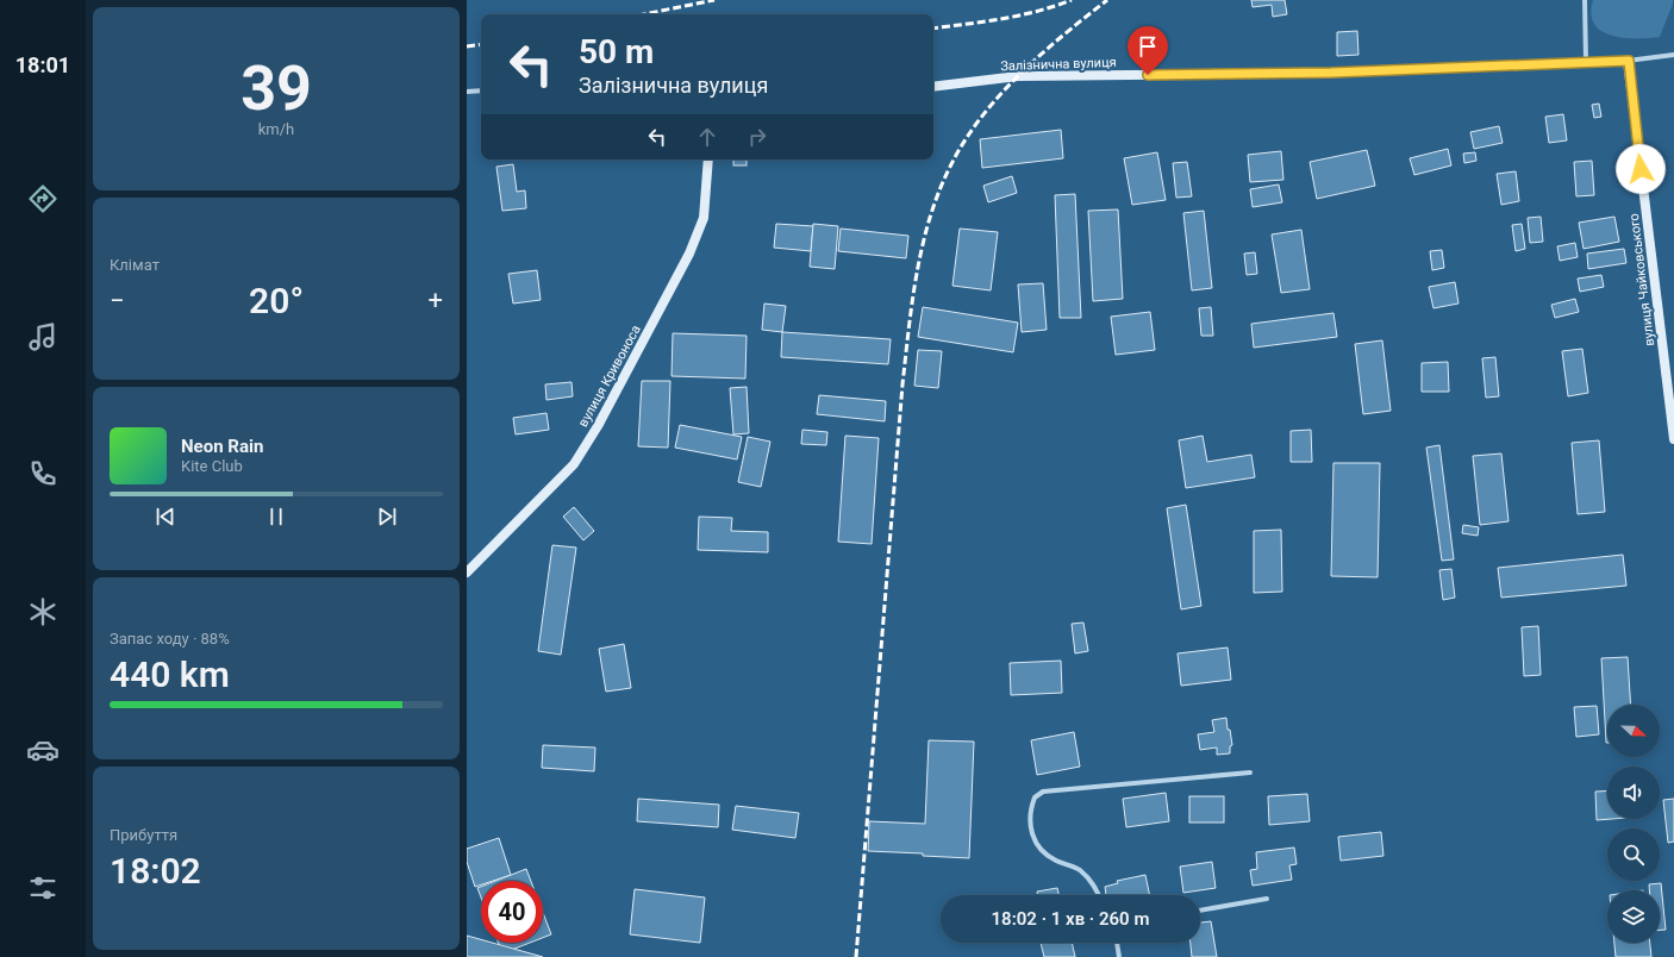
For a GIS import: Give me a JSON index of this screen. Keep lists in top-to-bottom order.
{
  "streets": {
    "street": ["Залізнична вулиця", "вулиця Чайковського", "вулиця Кривоноса"]
  },
  "crossings": [
    ["Залізнична вулиця", "вулиця Чайковського"]
  ],
  "north": "right",
  "page": {
    "tabs": "18:01",
    "tile": [
      ["39", "km/h"],
      "Клімат",
      ["Запас ходу · 88%", "440 km"],
      ["Прибуття", "18:02"]
    ],
    "turn": ["50 m", "Залізнична вулиця"],
    "heat": ["−", "20°", "+"],
    "song": ["Neon Rain", "Kite Club"],
    "limit": "40",
    "trip": "18:02 · 1 хв · 260 m"
  }
}
